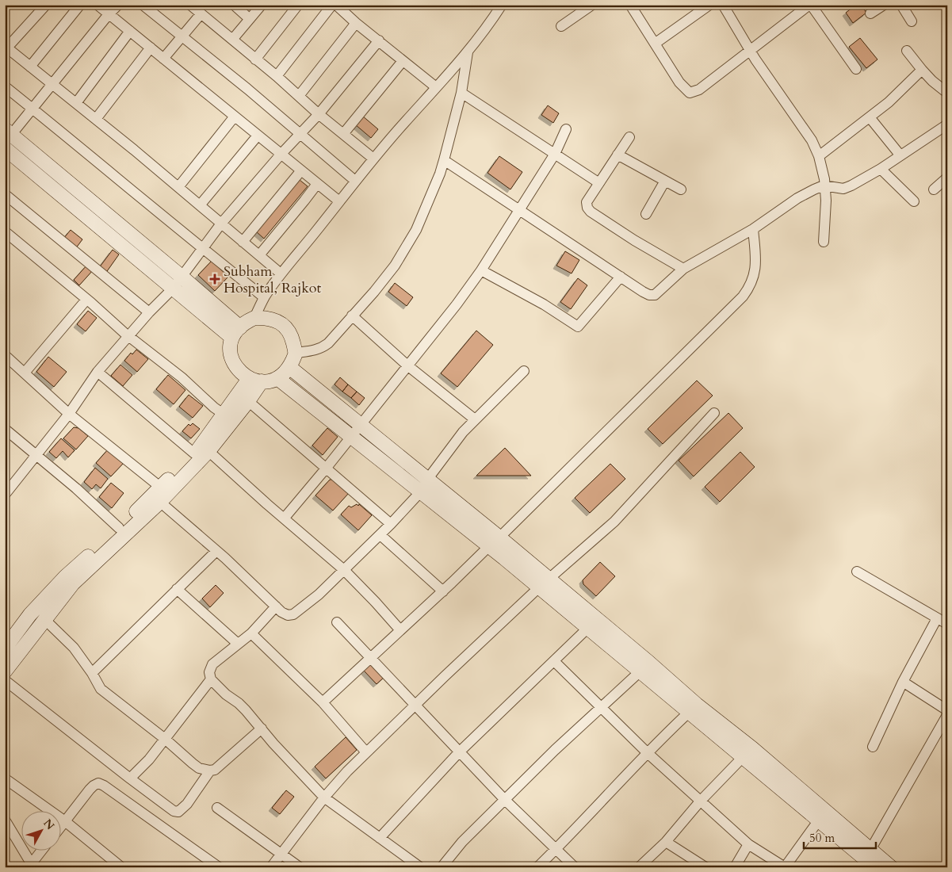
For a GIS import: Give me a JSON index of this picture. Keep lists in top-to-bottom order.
{
  "places": {
    "health": ["Subham Hospital, Rajkot"]
  },
  "scale_bar": "50 m",
  "north": "top right"
}
